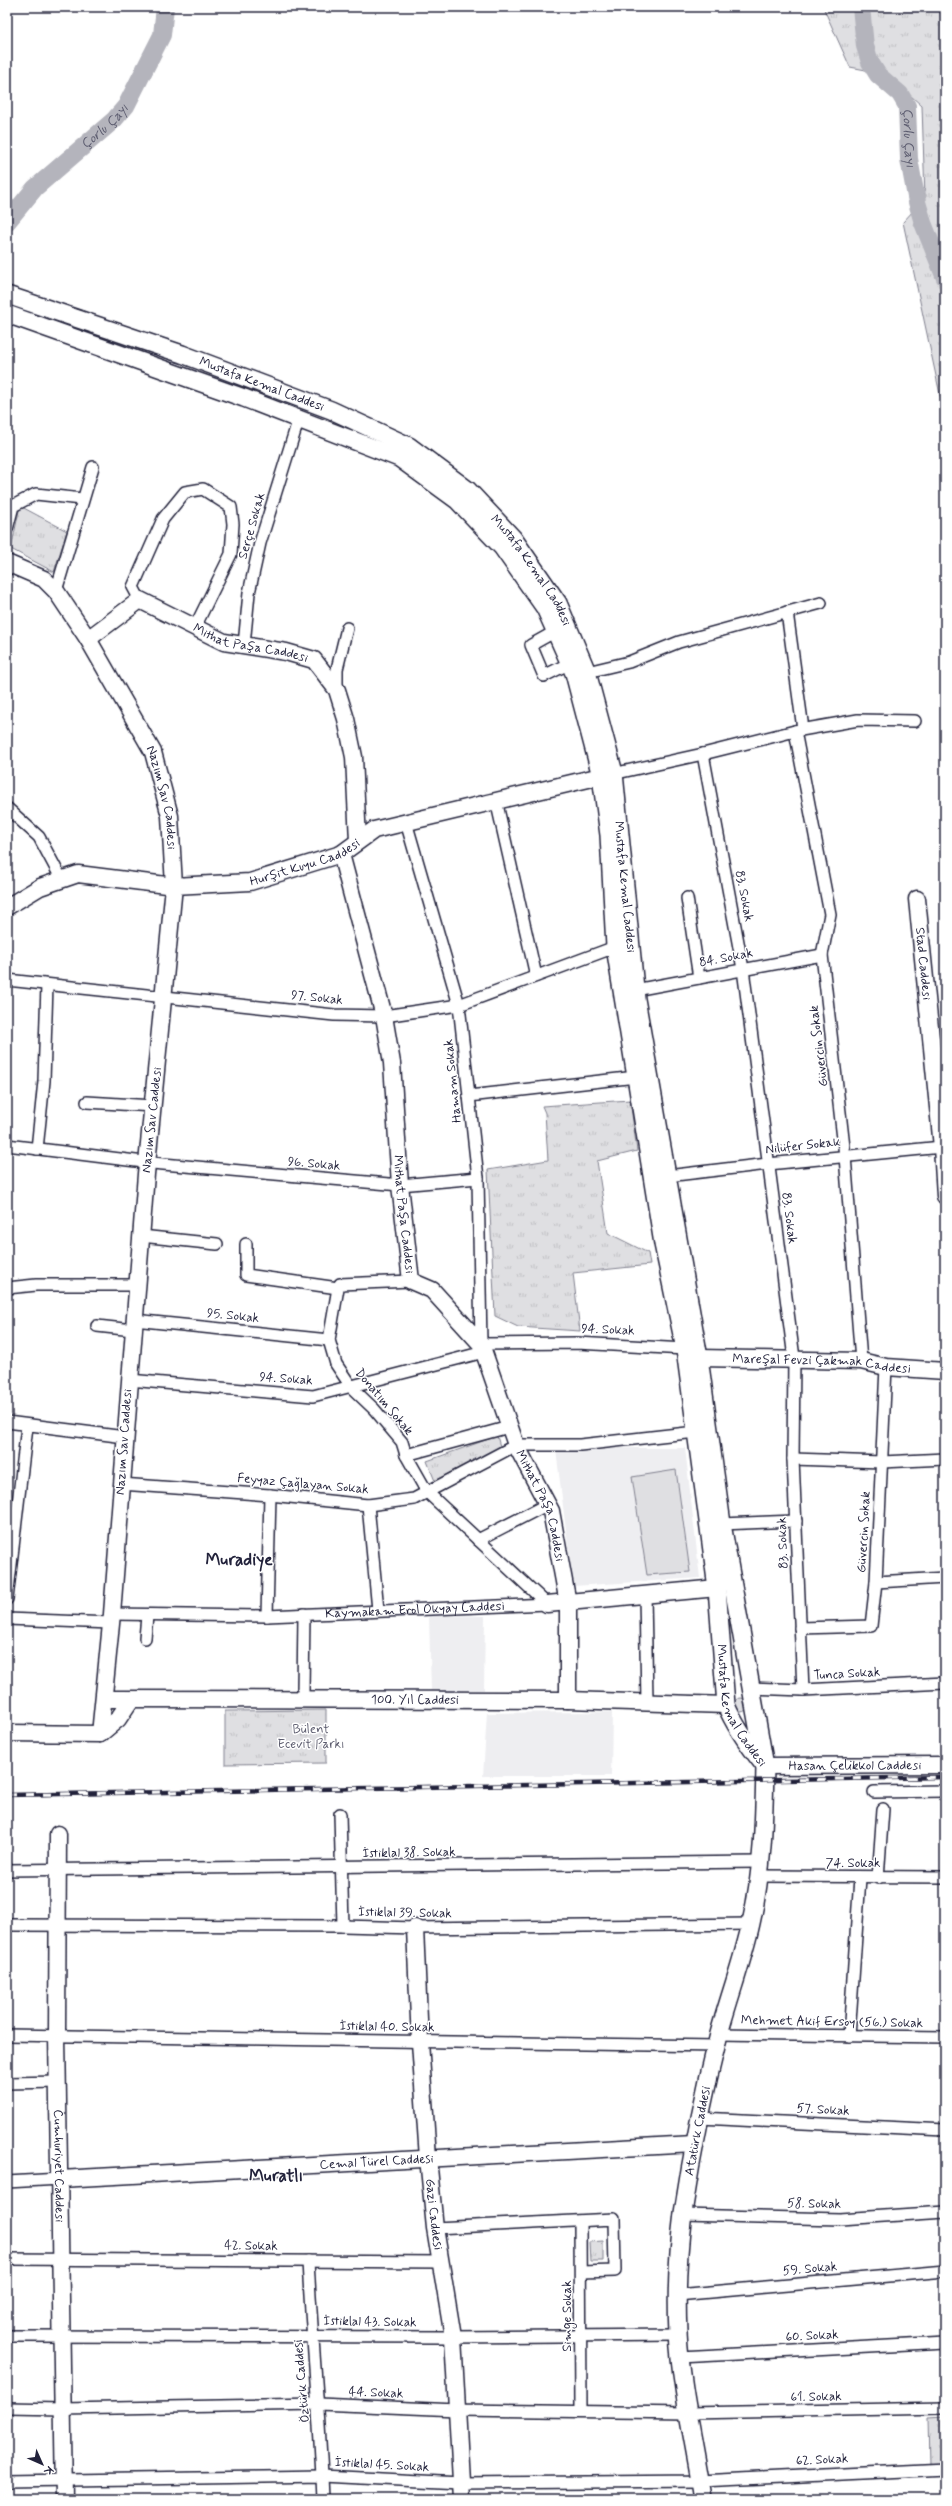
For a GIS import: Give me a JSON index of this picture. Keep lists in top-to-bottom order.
{
  "streets": {
    "main road": ["Mustafa Kemal Caddesi", "Atatürk Caddesi"],
    "street": [
      "Serçe Sokak",
      "Mithat Paşa Caddesi",
      "Nazım Sav Caddesi",
      "Hurşit Kuyu Caddesi",
      "83. Sokak",
      "84. Sokak",
      "Stad Caddesi",
      "97. Sokak",
      "Güvercin Sokak",
      "Hamam Sokak",
      "Nilüfer Sokak",
      "96. Sokak",
      "95. Sokak",
      "94. Sokak",
      "Mareşal Fevzi Çakmak Caddesi",
      "Donatım Sokak",
      "Feyyaz Çağlayan Sokak",
      "Kaymakam Erol Okyay Caddesi",
      "Tunca Sokak",
      "100. Yıl Caddesi",
      "Hasan Çelikkol Caddesi",
      "İstiklal 38. Sokak",
      "74. Sokak",
      "İstiklal 39. Sokak",
      "Mehmet Akif Ersoy (56.) Sokak",
      "İstiklal 40. Sokak",
      "57. Sokak",
      "Cemal Türel Caddesi",
      "Cumhuriyet Caddesi",
      "58. Sokak",
      "Gazi Caddesi",
      "42. Sokak",
      "59. Sokak",
      "Simge Sokak",
      "İstiklal 43. Sokak",
      "60. Sokak",
      "Öztürk Caddesi",
      "44. Sokak",
      "61. Sokak",
      "62. Sokak",
      "İstiklal 45. Sokak"
    ]
  },
  "crossings": [
    ["Mustafa Kemal Caddesi", "Serçe Sokak"],
    ["Mustafa Kemal Caddesi", "Hurşit Kuyu Caddesi"],
    ["Mustafa Kemal Caddesi", "84. Sokak"],
    ["Mustafa Kemal Caddesi", "97. Sokak"],
    ["Mustafa Kemal Caddesi", "Nilüfer Sokak"],
    ["Mustafa Kemal Caddesi", "94. Sokak"],
    ["Mustafa Kemal Caddesi", "Mareşal Fevzi Çakmak Caddesi"],
    ["Mustafa Kemal Caddesi", "Kaymakam Erol Okyay Caddesi"],
    ["Mustafa Kemal Caddesi", "Tunca Sokak"],
    ["Mustafa Kemal Caddesi", "100. Yıl Caddesi"],
    ["Mustafa Kemal Caddesi", "Hasan Çelikkol Caddesi"],
    ["Mustafa Kemal Caddesi", "Atatürk Caddesi"],
    ["Serçe Sokak", "Mithat Paşa Caddesi"],
    ["Mithat Paşa Caddesi", "Hurşit Kuyu Caddesi"],
    ["Mithat Paşa Caddesi", "97. Sokak"],
    ["Mithat Paşa Caddesi", "Hamam Sokak"],
    ["Mithat Paşa Caddesi", "96. Sokak"],
    ["Mithat Paşa Caddesi", "94. Sokak"],
    ["Mithat Paşa Caddesi", "Feyyaz Çağlayan Sokak"],
    ["Mithat Paşa Caddesi", "Kaymakam Erol Okyay Caddesi"],
    ["Mithat Paşa Caddesi", "100. Yıl Caddesi"],
    ["Nazım Sav Caddesi", "Hurşit Kuyu Caddesi"],
    ["Nazım Sav Caddesi", "97. Sokak"],
    ["Nazım Sav Caddesi", "96. Sokak"],
    ["Nazım Sav Caddesi", "95. Sokak"],
    ["Nazım Sav Caddesi", "94. Sokak"],
    ["Nazım Sav Caddesi", "Feyyaz Çağlayan Sokak"],
    ["Nazım Sav Caddesi", "Kaymakam Erol Okyay Caddesi"],
    ["Nazım Sav Caddesi", "100. Yıl Caddesi"],
    ["Hurşit Kuyu Caddesi", "Hamam Sokak"],
    ["83. Sokak", "84. Sokak"],
    ["83. Sokak", "Güvercin Sokak"],
    ["83. Sokak", "Nilüfer Sokak"],
    ["83. Sokak", "Mareşal Fevzi Çakmak Caddesi"],
    ["83. Sokak", "Tunca Sokak"],
    ["84. Sokak", "Güvercin Sokak"],
    ["Stad Caddesi", "Nilüfer Sokak"],
    ["97. Sokak", "Hamam Sokak"],
    ["Güvercin Sokak", "Nilüfer Sokak"],
    ["Güvercin Sokak", "Mareşal Fevzi Çakmak Caddesi"],
    ["Hamam Sokak", "96. Sokak"],
    ["Hamam Sokak", "94. Sokak"],
    ["95. Sokak", "Donatım Sokak"],
    ["94. Sokak", "Mareşal Fevzi Çakmak Caddesi"],
    ["94. Sokak", "Donatım Sokak"],
    ["Donatım Sokak", "Feyyaz Çağlayan Sokak"],
    ["Donatım Sokak", "Kaymakam Erol Okyay Caddesi"],
    ["Hasan Çelikkol Caddesi", "Atatürk Caddesi"],
    ["İstiklal 38. Sokak", "74. Sokak"],
    ["İstiklal 38. Sokak", "Atatürk Caddesi"],
    ["İstiklal 38. Sokak", "Cumhuriyet Caddesi"],
    ["74. Sokak", "Atatürk Caddesi"],
    ["İstiklal 39. Sokak", "Atatürk Caddesi"],
    ["İstiklal 39. Sokak", "Cumhuriyet Caddesi"],
    ["İstiklal 39. Sokak", "Gazi Caddesi"],
    ["Mehmet Akif Ersoy (56.) Sokak", "İstiklal 40. Sokak"],
    ["Mehmet Akif Ersoy (56.) Sokak", "Atatürk Caddesi"],
    ["İstiklal 40. Sokak", "Atatürk Caddesi"],
    ["İstiklal 40. Sokak", "Cumhuriyet Caddesi"],
    ["İstiklal 40. Sokak", "Gazi Caddesi"],
    ["57. Sokak", "Atatürk Caddesi"],
    ["Atatürk Caddesi", "Cemal Türel Caddesi"],
    ["Atatürk Caddesi", "58. Sokak"],
    ["Atatürk Caddesi", "59. Sokak"],
    ["Atatürk Caddesi", "İstiklal 43. Sokak"],
    ["Atatürk Caddesi", "60. Sokak"],
    ["Atatürk Caddesi", "44. Sokak"],
    ["Atatürk Caddesi", "61. Sokak"],
    ["Atatürk Caddesi", "62. Sokak"],
    ["Atatürk Caddesi", "İstiklal 45. Sokak"],
    ["Cemal Türel Caddesi", "Cumhuriyet Caddesi"],
    ["Cemal Türel Caddesi", "Gazi Caddesi"],
    ["Cumhuriyet Caddesi", "42. Sokak"],
    ["Cumhuriyet Caddesi", "İstiklal 43. Sokak"],
    ["Cumhuriyet Caddesi", "44. Sokak"],
    ["Cumhuriyet Caddesi", "İstiklal 45. Sokak"],
    ["Gazi Caddesi", "42. Sokak"],
    ["Gazi Caddesi", "İstiklal 43. Sokak"],
    ["Gazi Caddesi", "44. Sokak"],
    ["Gazi Caddesi", "İstiklal 45. Sokak"],
    ["42. Sokak", "Öztürk Caddesi"],
    ["Simge Sokak", "İstiklal 43. Sokak"],
    ["Simge Sokak", "44. Sokak"],
    ["İstiklal 43. Sokak", "Öztürk Caddesi"],
    ["Öztürk Caddesi", "44. Sokak"],
    ["Öztürk Caddesi", "İstiklal 45. Sokak"],
    ["44. Sokak", "61. Sokak"],
    ["62. Sokak", "İstiklal 45. Sokak"]
  ],
  "districts": ["Muradiye", "Muratlı"],
  "water": ["Çorlu Çayı"],
  "parks": ["Bülent Ecevit Parkı"],
  "north": "bottom right"
}
